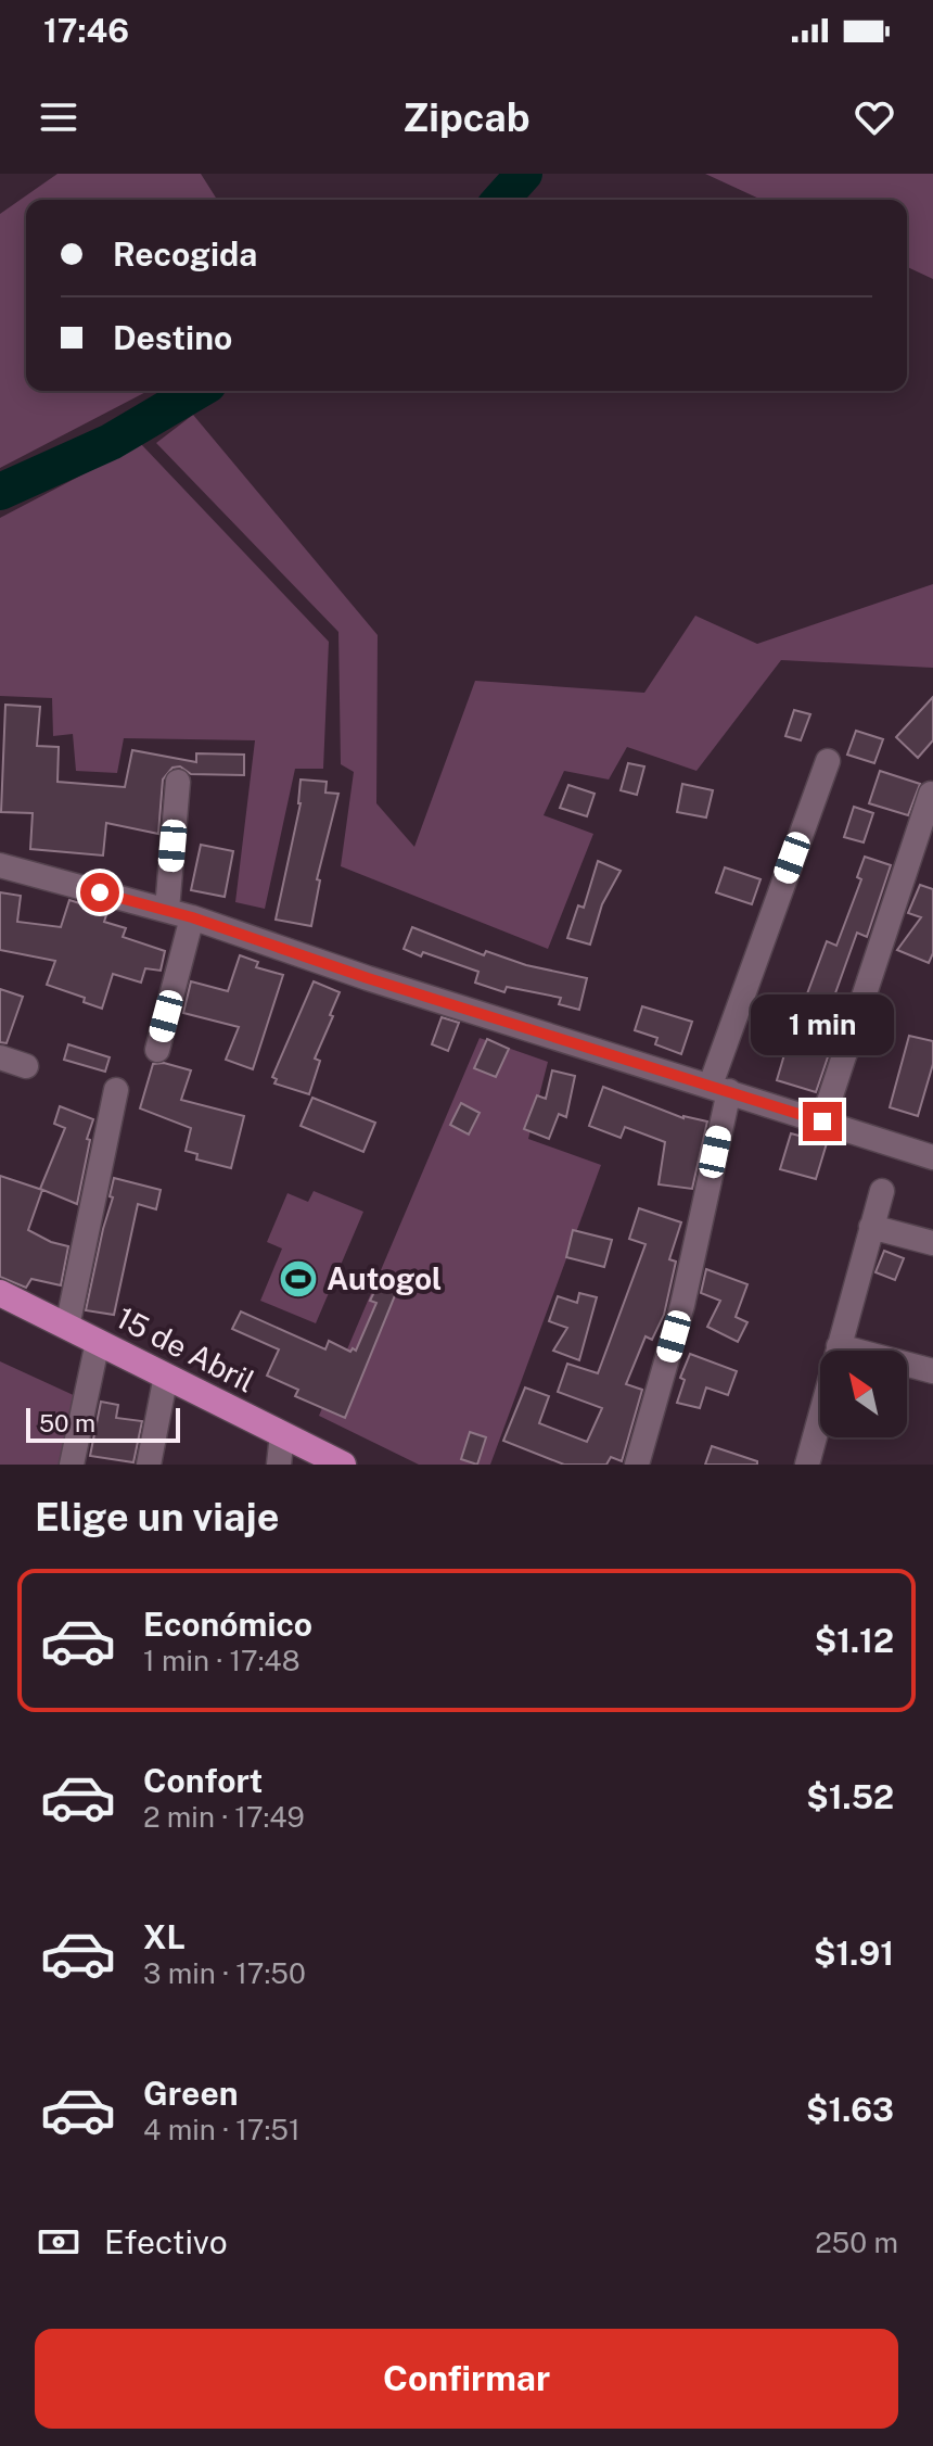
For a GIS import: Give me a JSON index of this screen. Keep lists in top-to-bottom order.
{
  "streets": {
    "main road": ["15 de Abril"]
  },
  "places": {
    "sports": ["Autogol"]
  },
  "scale_bar": "50 m",
  "north": "top left",
  "page": {
    "status": "17:46",
    "header": "Zipcab",
    "banner": ["Recogida", "Destino"],
    "bubble": "1 min",
    "scale": "50 m",
    "heading": "Elige un viaje",
    "list": [
      {
        "name": "Económico",
        "note": "1 min · 17:48",
        "value": "$1.12"
      },
      {
        "name": "Confort",
        "note": "2 min · 17:49",
        "value": "$1.52"
      },
      {
        "name": "XL",
        "note": "3 min · 17:50",
        "value": "$1.91"
      },
      {
        "name": "Green",
        "note": "4 min · 17:51",
        "value": "$1.63"
      }
    ],
    "pay": ["Efectivo", "250 m"],
    "buttons": "Confirmar"
  }
}
